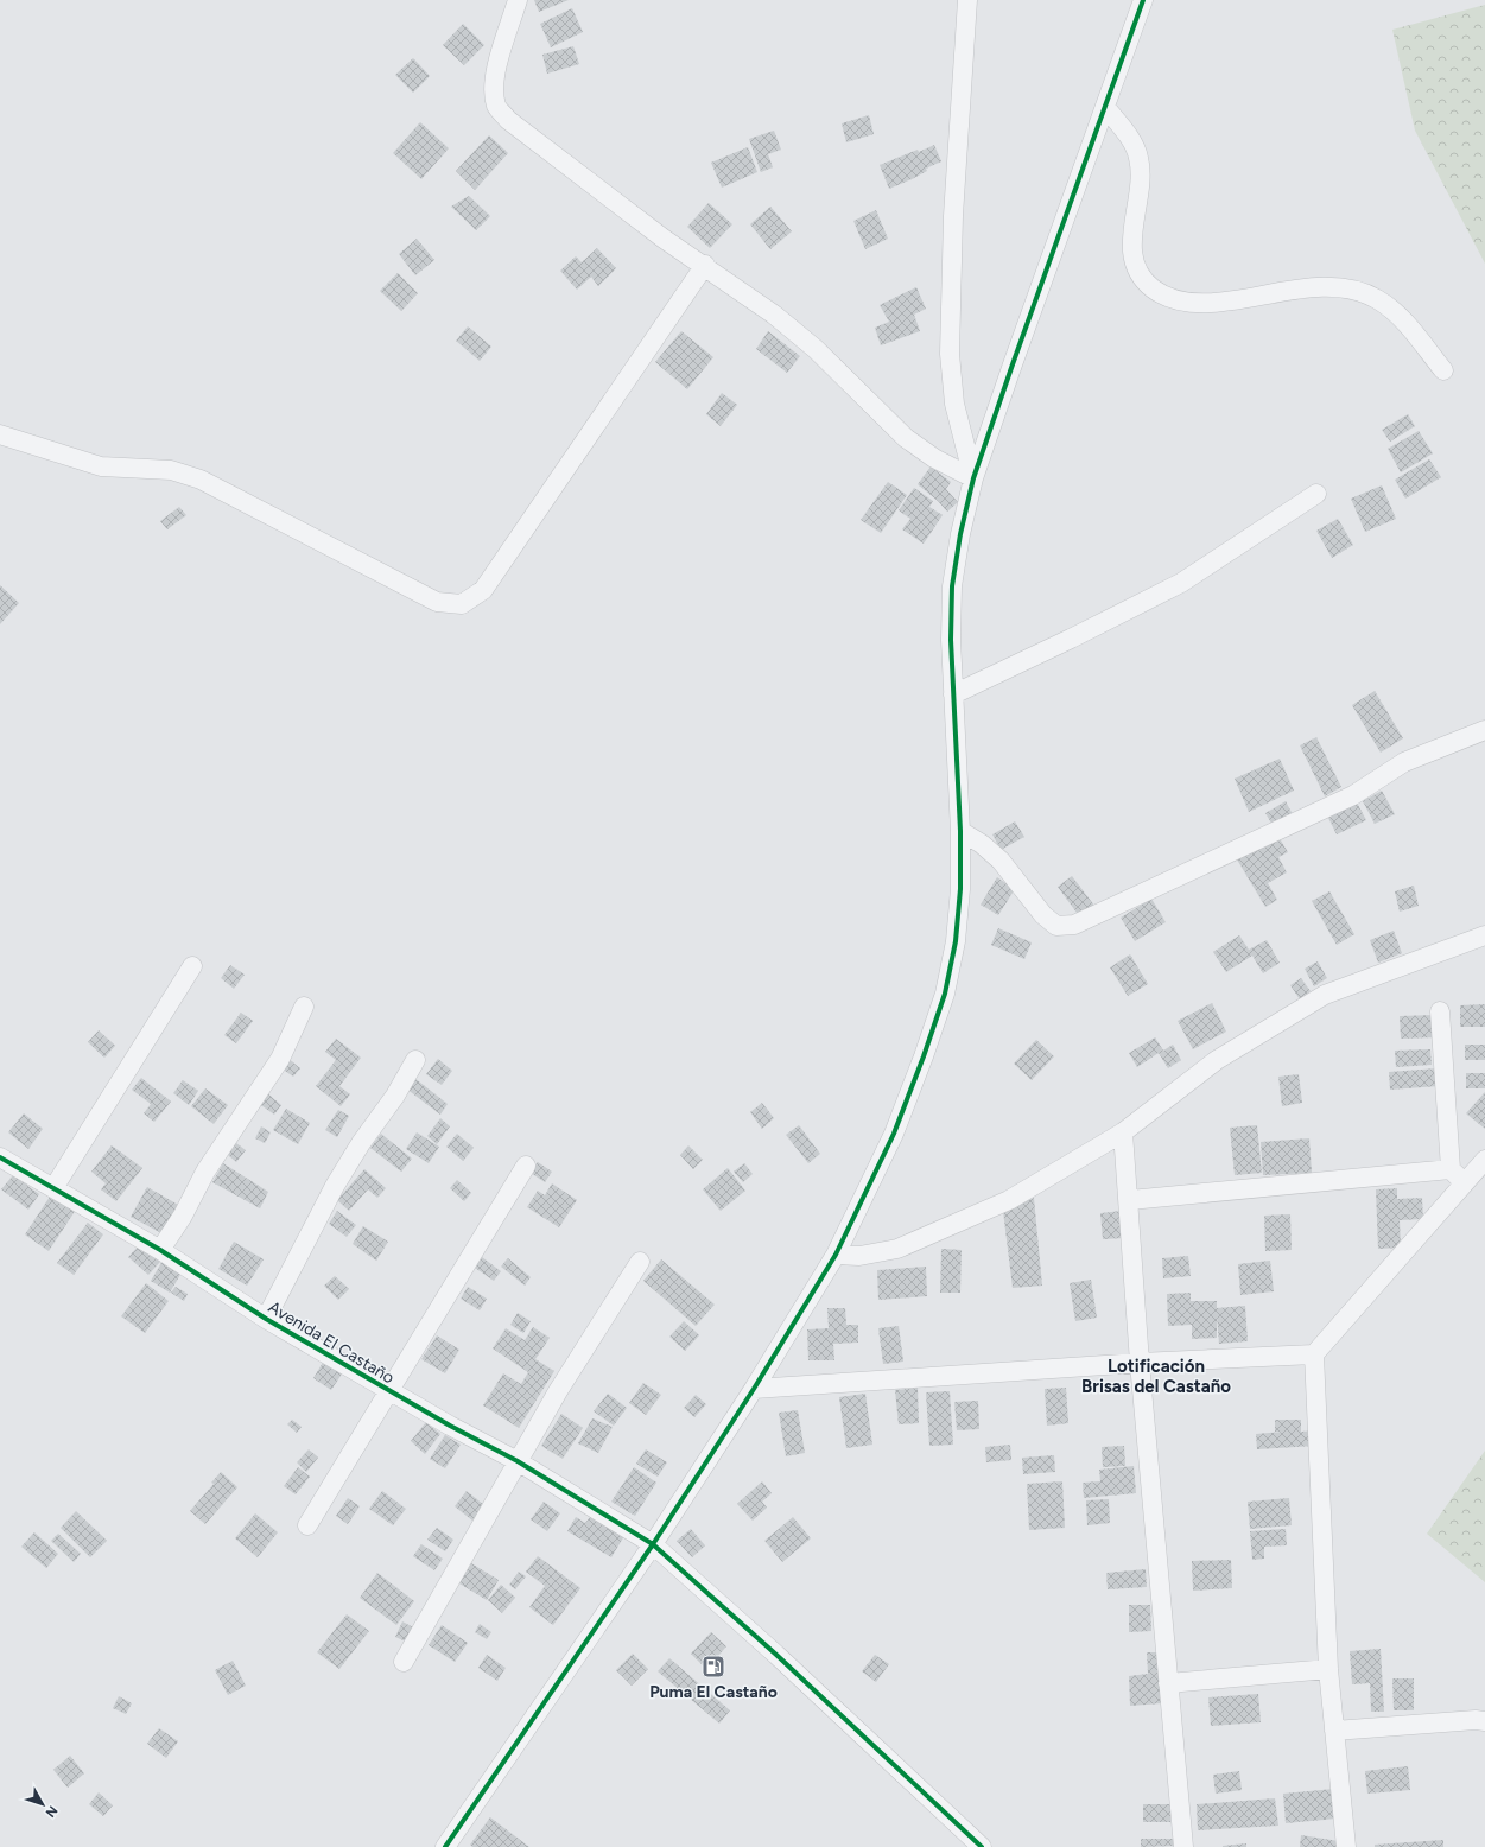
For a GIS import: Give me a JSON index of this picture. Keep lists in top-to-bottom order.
{
  "streets": {
    "street": ["Avenida El Castaño"]
  },
  "districts": ["Lotificación Brisas del Castaño"],
  "places": {
    "fuel station": ["Puma El Castaño"]
  },
  "north": "bottom right"
}
